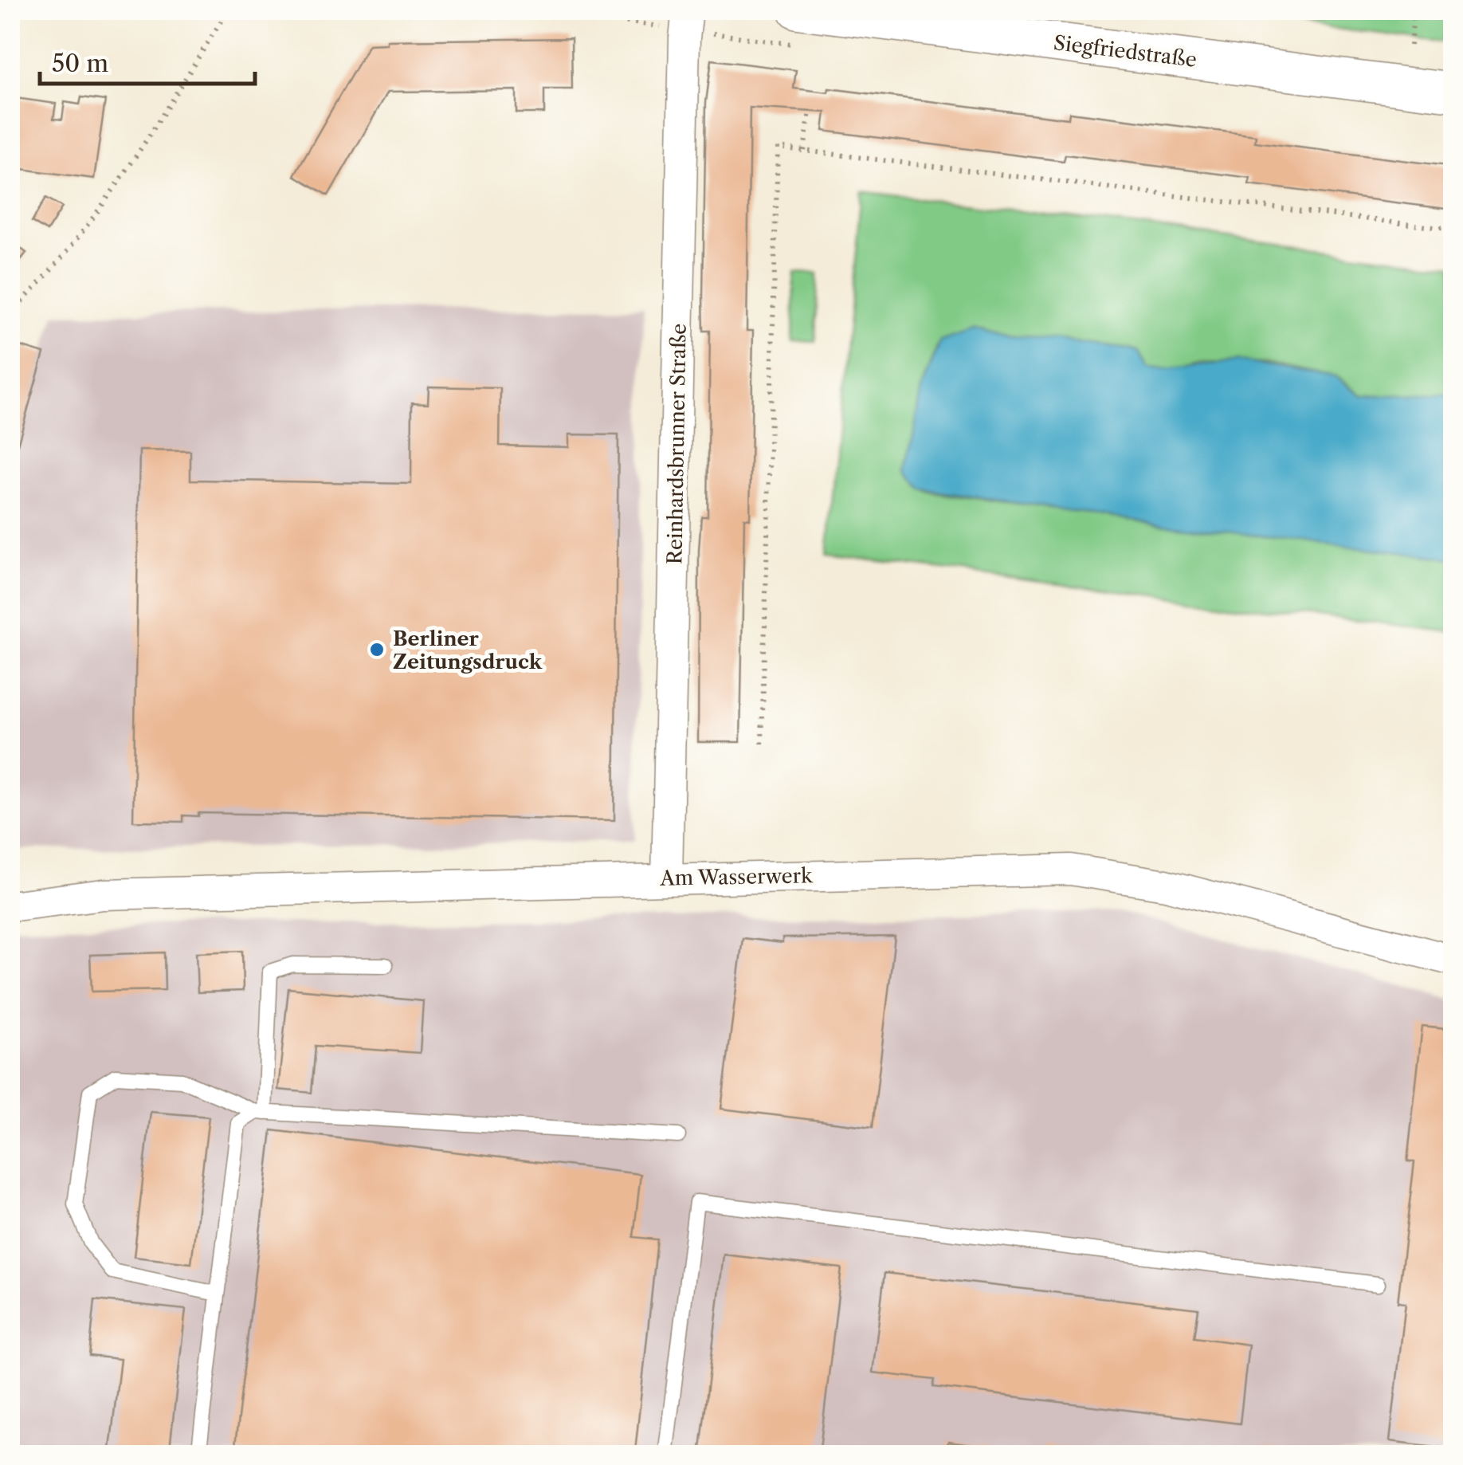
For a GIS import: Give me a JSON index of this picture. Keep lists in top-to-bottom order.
{
  "streets": {
    "street": ["Siegfriedstraße", "Reinhardsbrunner Straße", "Am Wasserwerk"]
  },
  "crossings": [
    ["Reinhardsbrunner Straße", "Am Wasserwerk"]
  ],
  "places": ["Berliner Zeitungsdruck"],
  "scale_bar": "50 m"
}
